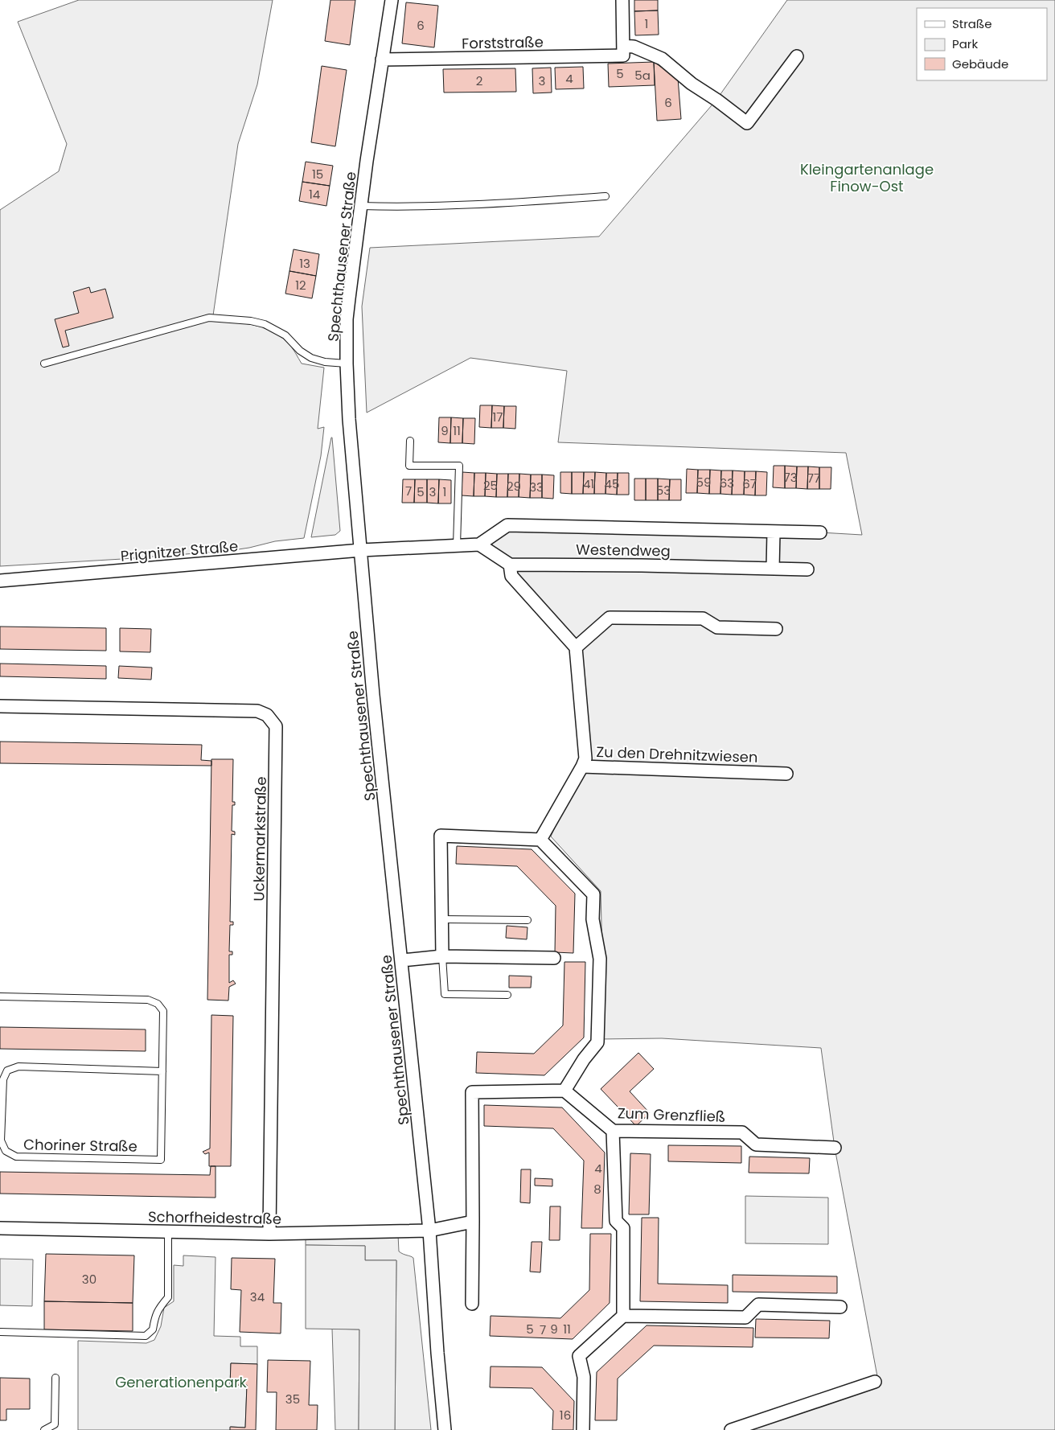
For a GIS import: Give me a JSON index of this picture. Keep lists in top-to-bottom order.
{
  "streets": {
    "street": [
      "Forststraße",
      "Spechthausener Straße",
      "Westendweg",
      "Prignitzer Straße",
      "Zu den Drehnitzwiesen",
      "Uckermarkstraße",
      "Zum Grenzfließ",
      "Schorfheidestraße"
    ],
    "lane": ["Choriner Straße"]
  },
  "crossings": [
    ["Forststraße", "Spechthausener Straße"],
    ["Spechthausener Straße", "Westendweg"],
    ["Spechthausener Straße", "Prignitzer Straße"],
    ["Spechthausener Straße", "Schorfheidestraße"],
    ["Westendweg", "Prignitzer Straße"],
    ["Uckermarkstraße", "Schorfheidestraße"]
  ],
  "parks": ["Kleingartenanlage Finow-Ost", "Generationenpark"],
  "house_numbers": [
    "1",
    "6",
    "5",
    "5a",
    "4",
    "2",
    "3",
    "6",
    "15",
    "14",
    "13",
    "12",
    "17",
    "9",
    "11",
    "73",
    "77",
    "59",
    "63",
    "41",
    "45",
    "67",
    "25",
    "29",
    "33",
    "53",
    "7",
    "5",
    "3",
    "1",
    "4",
    "8",
    "30",
    "34",
    "5",
    "9",
    "11",
    "7",
    "35",
    "16"
  ],
  "legend": ["Straße", "Park", "Gebäude"]
}
